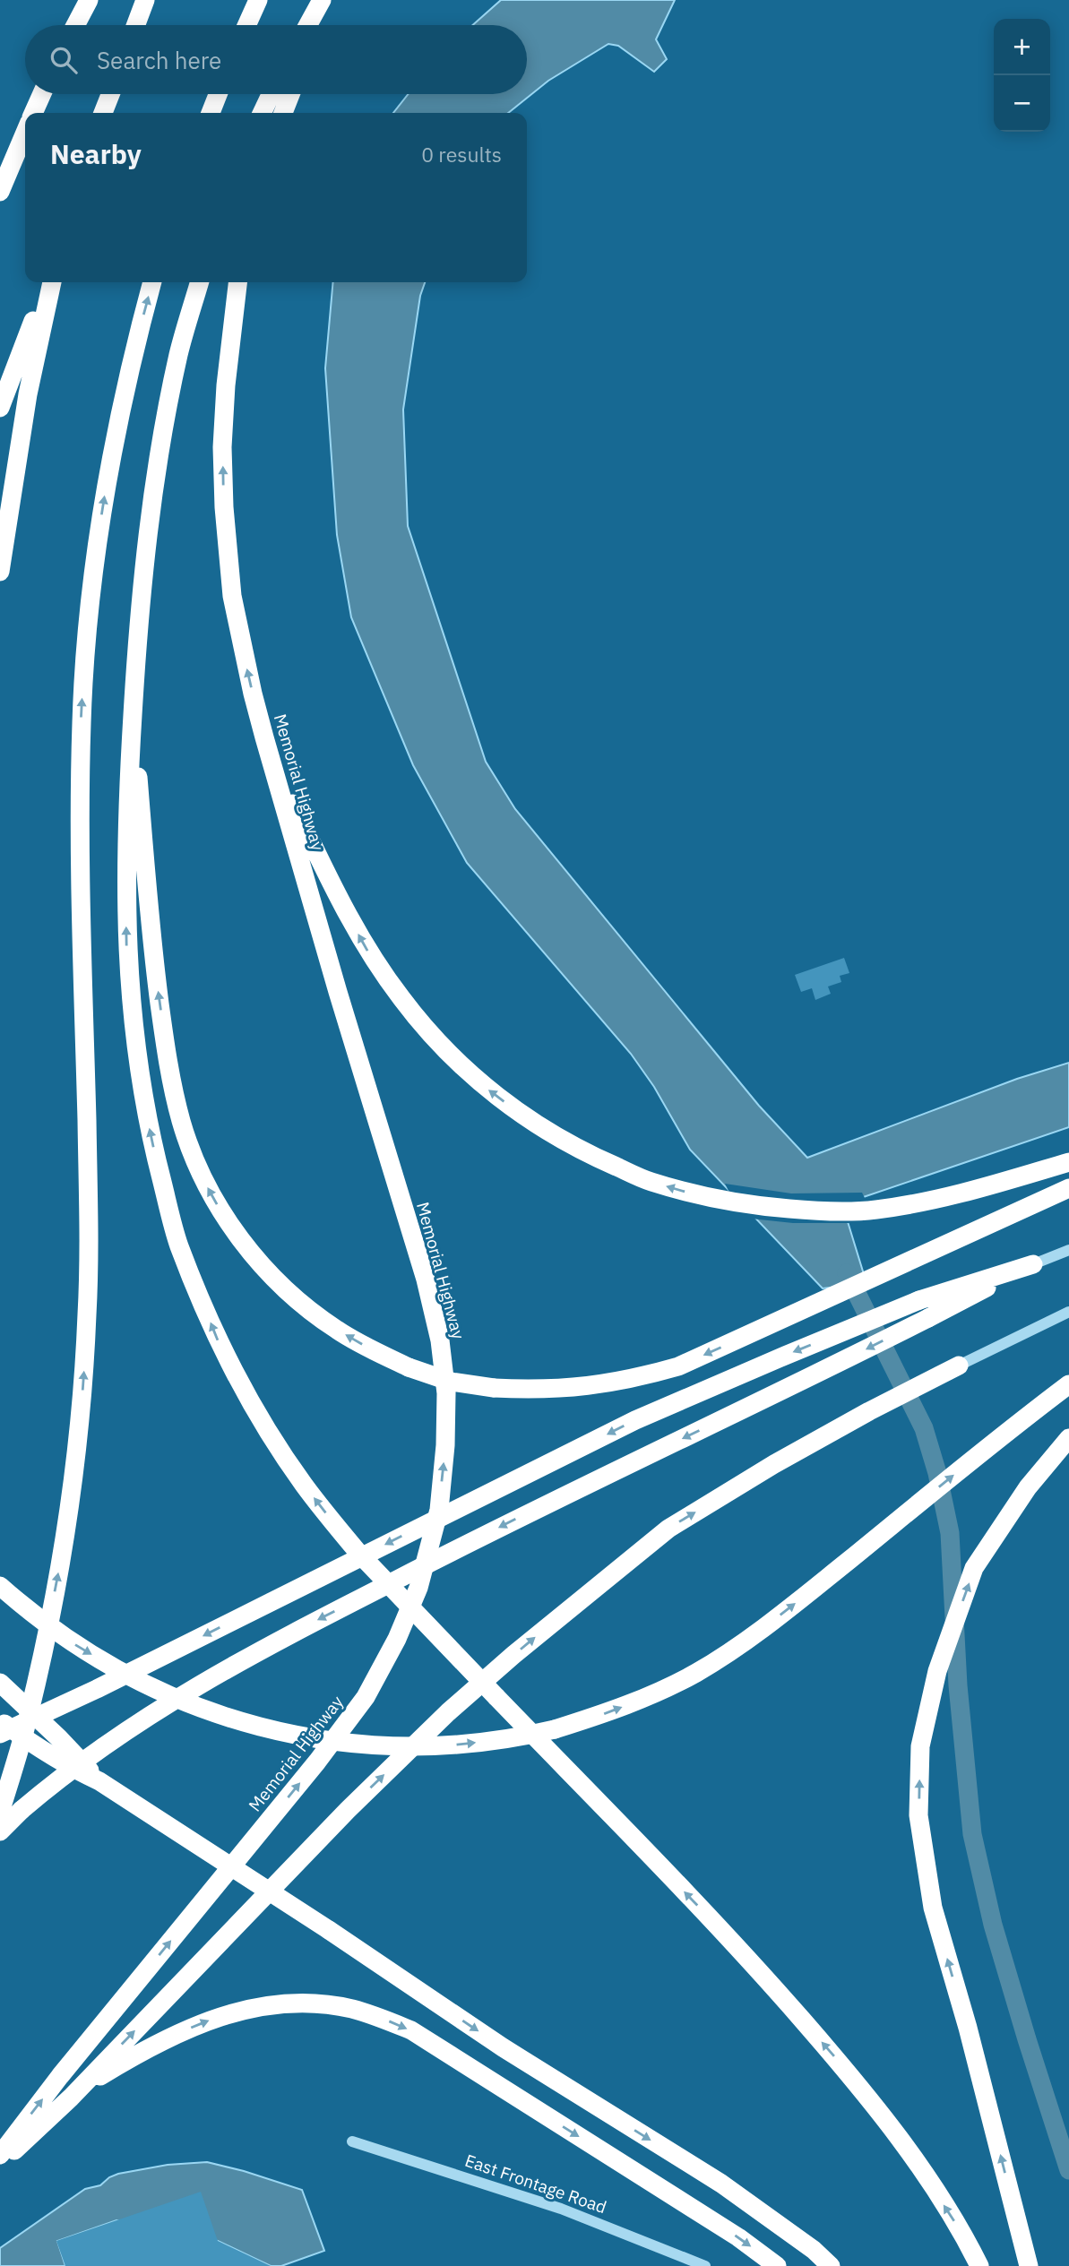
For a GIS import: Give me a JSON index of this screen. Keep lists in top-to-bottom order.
{
  "streets": {
    "highway": ["Memorial Highway"],
    "street": ["East Frontage Road"]
  },
  "page": {
    "map_buttons": ["+", "−"],
    "search": "Search here",
    "heading": ["Nearby", "0 results"]
  }
}
